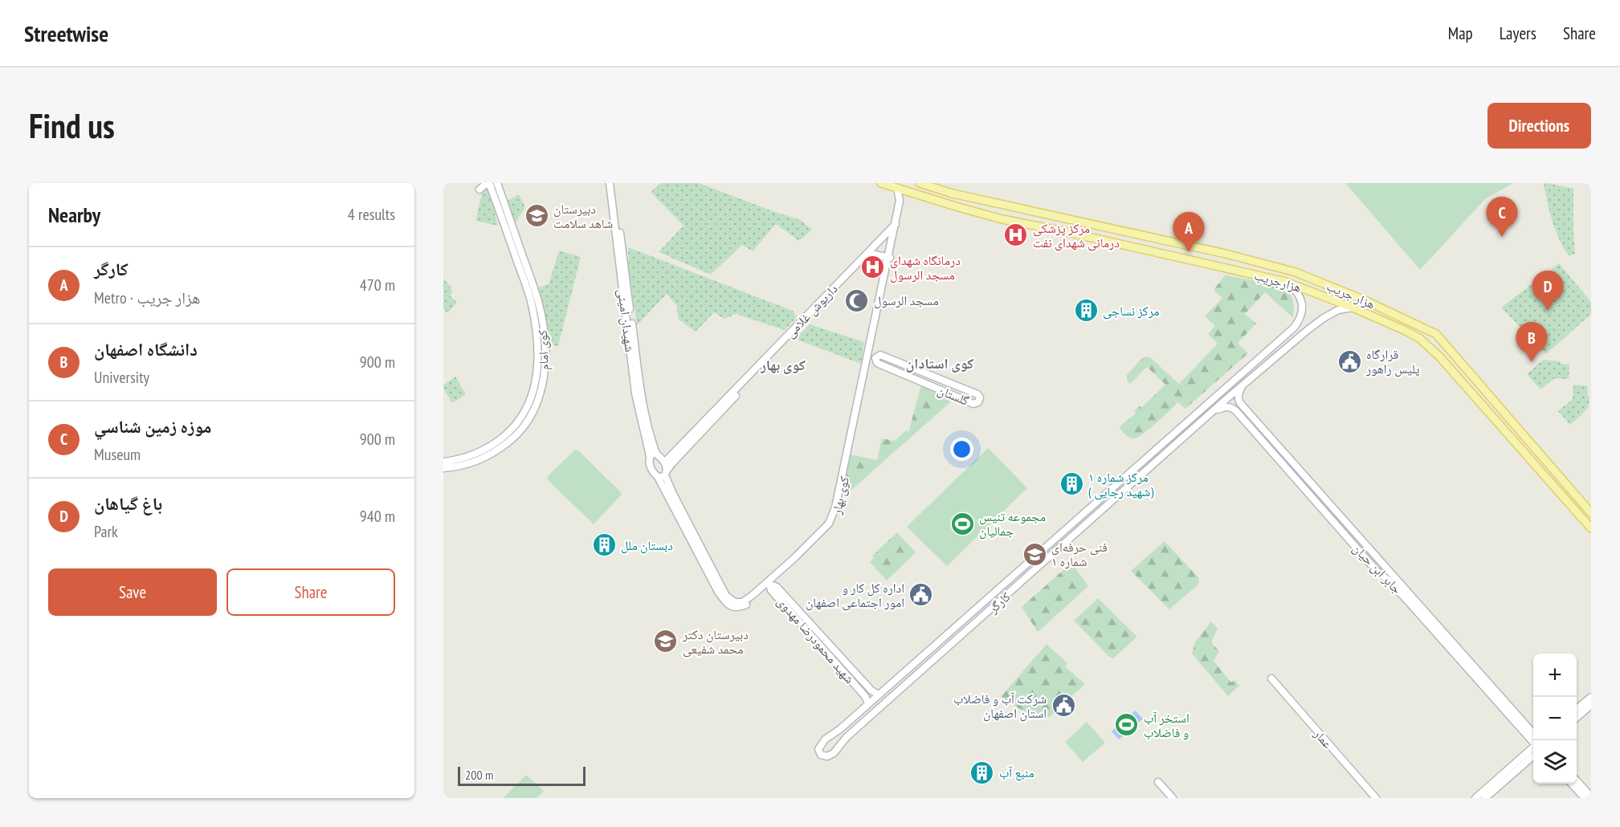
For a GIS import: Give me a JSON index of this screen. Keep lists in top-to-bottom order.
{
  "streets": {
    "main road": ["هزارجریب", "هزار جریب"],
    "street": [
      "داریوش غلامی",
      "شهیدان امینی",
      "کوی امام",
      "گلستان",
      "کوی بهار",
      "جابر ابن حیان",
      "کارگر",
      "شهید محمودرضا مهدوی",
      "عمار"
    ]
  },
  "crossings": [
    ["هزارجریب", "کوی بهار"],
    ["هزارجریب", "کارگر"],
    ["داریوش غلامی", "کوی بهار"],
    ["شهیدان امینی", "کوی بهار"],
    ["کوی بهار", "شهید محمودرضا مهدوی"],
    ["کارگر", "شهید محمودرضا مهدوی"]
  ],
  "districts": ["کوی استادان", "کوی بهار"],
  "places": {
    "school or university": ["دبیرستان شاهد سلامت", "فنی حرفه‌ای شماره ۱", "دبیرستان دکتر محمد شفیعی"],
    "hospital": ["مرکز پزشکی درمانی شهدای نفت", "درمانگاه شهدای مسجد الرسول"],
    "mosque": ["مسجد الرسول"],
    "building": [
      "مرکز نساجی",
      "مرکز شماره ۱ ( شهید رجایی)",
      "دبستان ملل",
      "منبع آب"
    ],
    "public building": ["قرارگاه پلیس راهور", "اداره کل کار و امور اجتماعی اصفهان", "شرکت آب و فاضلاب استان اصفهان"],
    "sports": ["مجموعه تنیس جمالیان", "استخر آب و فاضلاب"]
  },
  "scale_bar": "200 m",
  "page": {
    "header": "Streetwise",
    "nav": ["Map", "Layers", "Share"],
    "buttons": [
      "Directions",
      ["Save", "Share"]
    ],
    "title": "Find us",
    "heading": ["Nearby", "4 results"],
    "pins": [
      "C",
      "A",
      "D",
      "B"
    ],
    "list": [
      {
        "mark": "A",
        "name": "کارگر",
        "note": "Metro · هزار جریب",
        "value": "470 m"
      },
      {
        "mark": "B",
        "name": "دانشگاه اصفهان",
        "note": "University",
        "value": "900 m"
      },
      {
        "mark": "C",
        "name": "موزه زمين شناسي",
        "note": "Museum",
        "value": "900 m"
      },
      {
        "mark": "D",
        "name": "باغ گیاهان",
        "note": "Park",
        "value": "940 m"
      }
    ],
    "map_buttons": ["+", "−"],
    "scale": "200 m"
  }
}
